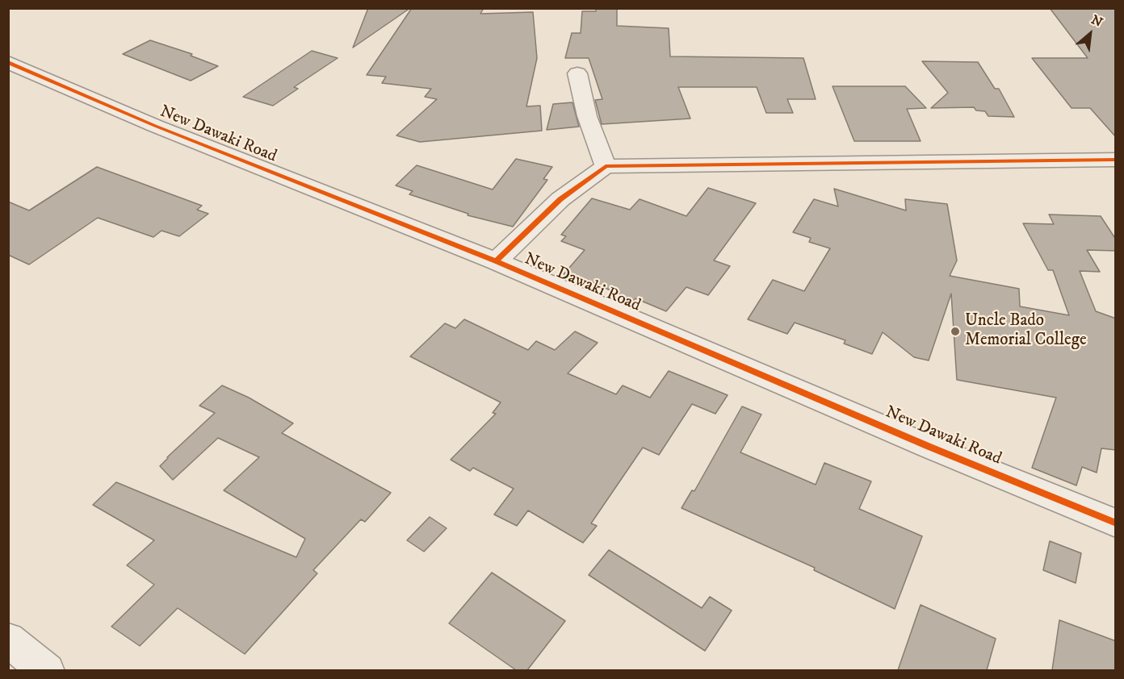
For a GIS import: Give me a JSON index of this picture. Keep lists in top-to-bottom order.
{
  "streets": {
    "street": ["New Dawaki Road"]
  },
  "places": ["Uncle Bado Memorial College"],
  "north": "top right"
}
